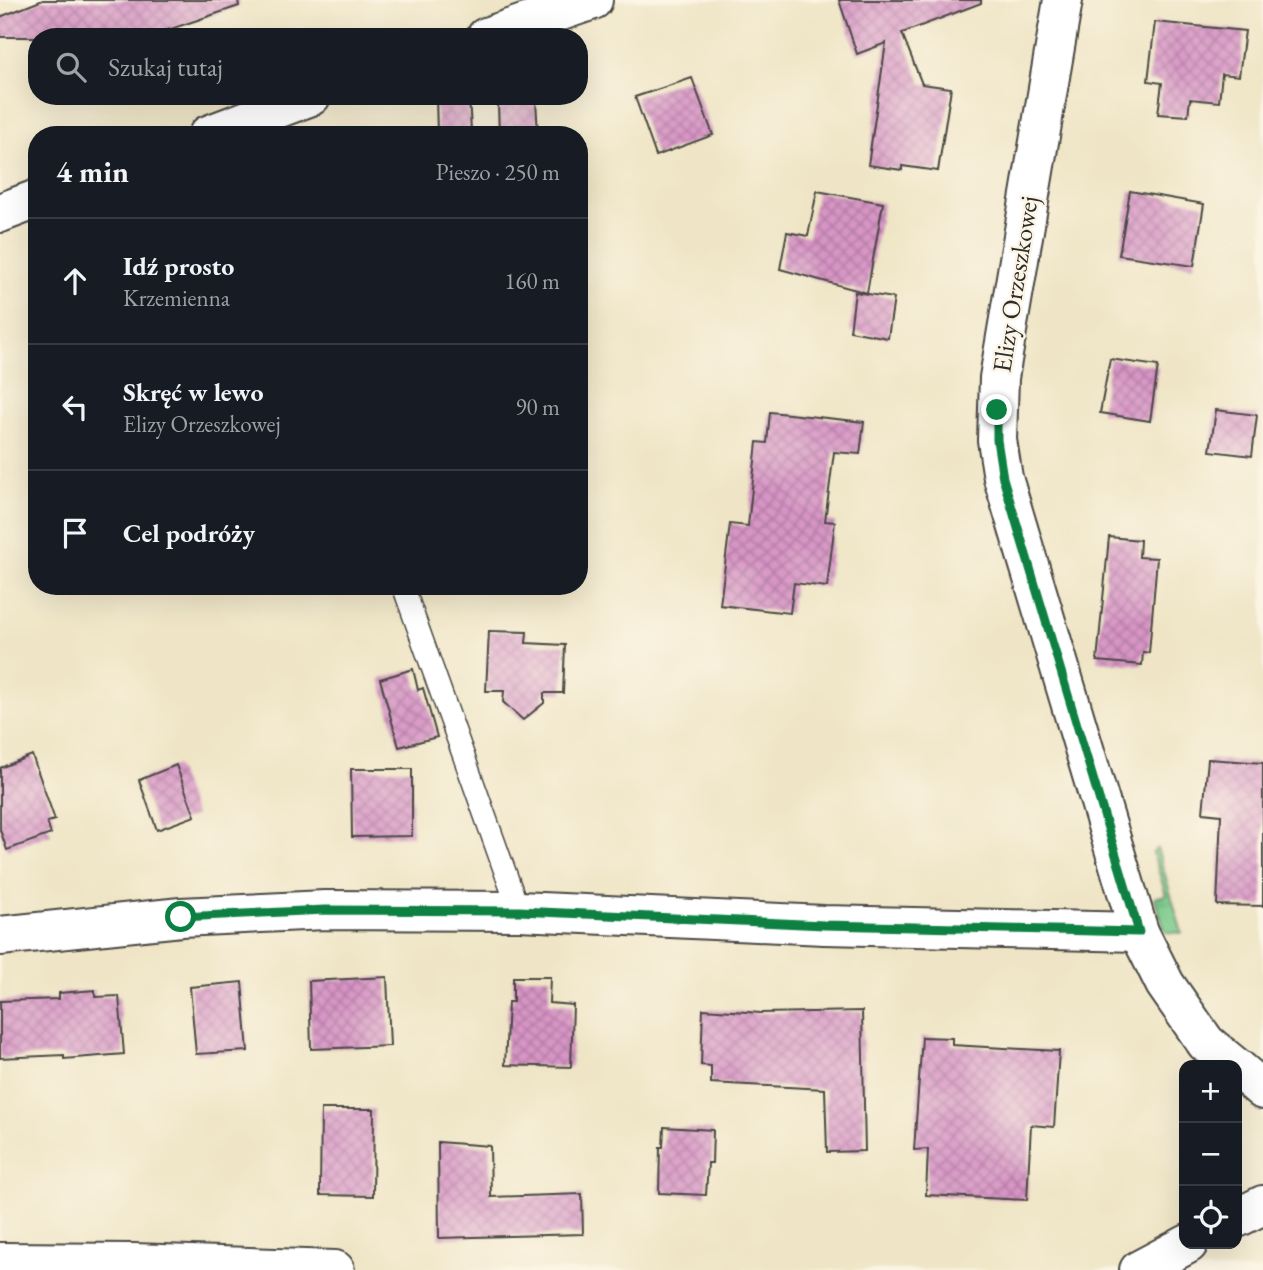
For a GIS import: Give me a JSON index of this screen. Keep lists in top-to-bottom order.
{
  "streets": {
    "street": ["Elizy Orzeszkowej"]
  },
  "page": {
    "search": "Szukaj tutaj",
    "heading": ["4 min", "Pieszo · 250 m"],
    "list": [
      ["Idź prosto", "Krzemienna", "160 m"],
      ["Skręć w lewo", "Elizy Orzeszkowej", "90 m"],
      "Cel podróży"
    ],
    "map_buttons": ["+", "−"]
  }
}
